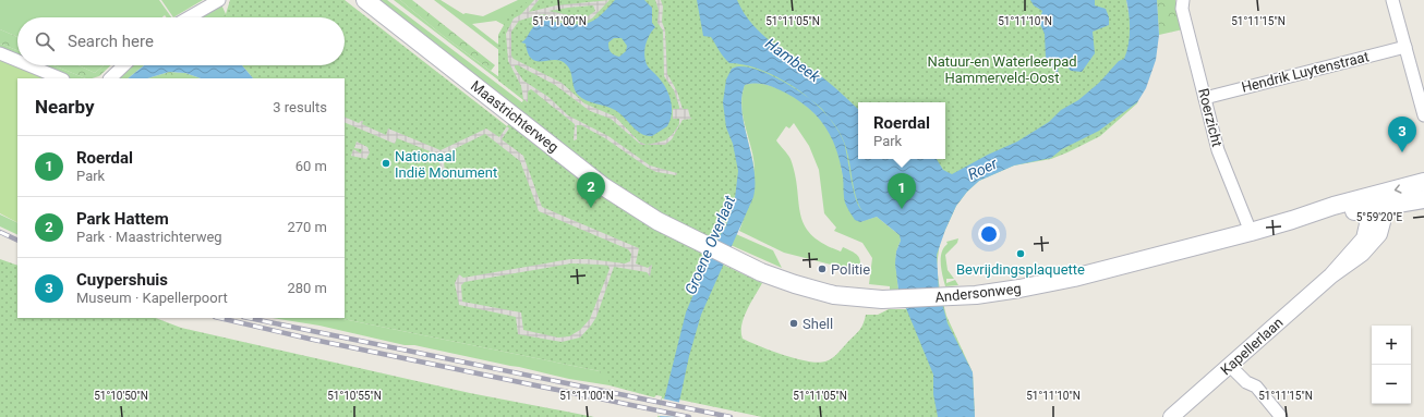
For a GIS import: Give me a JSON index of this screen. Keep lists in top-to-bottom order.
{
  "streets": {
    "main road": ["Maastrichterweg", "Andersonweg"],
    "street": ["Hendrik Luytenstraat", "Roerzicht", "Kapellerlaan"]
  },
  "crossings": [
    ["Hendrik Luytenstraat", "Roerzicht"],
    ["Maastrichterweg", "Andersonweg"],
    ["Roerzicht", "Andersonweg"],
    ["Andersonweg", "Kapellerlaan"]
  ],
  "water": ["Hambeek", "Roer", "Groene Overlaat"],
  "parks": ["Natuur-en Waterleerpad Hammerveld-Oost"],
  "places": [
    "Nationaal Indië Monument",
    "Bevrijdingsplaquette",
    "Politie",
    "Shell"
  ],
  "page": {
    "search": "Search here",
    "heading": ["Nearby", "3 results"],
    "popup": ["Roerdal", "Park"],
    "pins": ["3", "2", "1"],
    "list": [
      {
        "mark": "1",
        "name": "Roerdal",
        "note": "Park",
        "value": "60 m"
      },
      {
        "mark": "2",
        "name": "Park Hattem",
        "note": "Park · Maastrichterweg",
        "value": "270 m"
      },
      {
        "mark": "3",
        "name": "Cuypershuis",
        "note": "Museum · Kapellerpoort",
        "value": "280 m"
      }
    ],
    "map_buttons": ["+", "−"]
  },
  "coordinates": [
    "51°11'00\"N",
    "51°11'05\"N",
    "51°11'10\"N",
    "51°11'15\"N",
    "5°59'20\"E",
    "51°10'50\"N",
    "51°10'55\"N"
  ]
}
